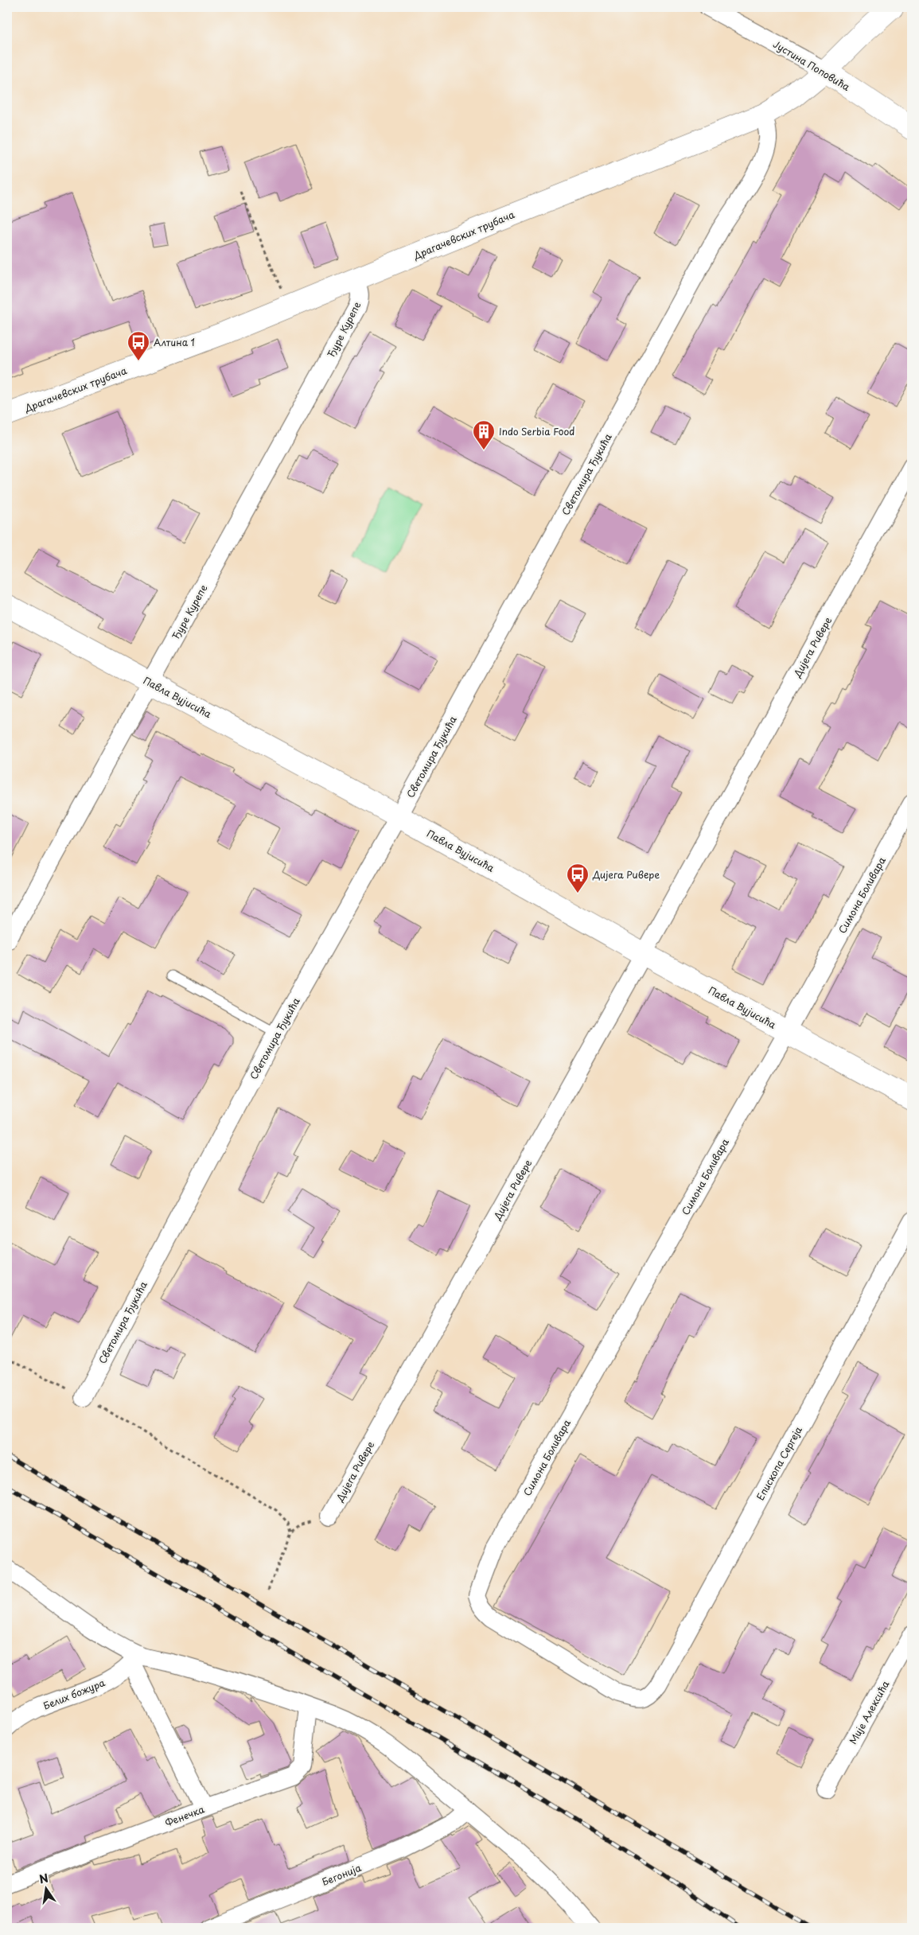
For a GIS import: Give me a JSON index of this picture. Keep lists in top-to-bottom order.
{
  "streets": {
    "street": [
      "Јустина Поповића",
      "Драгачевских трубача",
      "Ђуре Курепе",
      "Светомира Ђукића",
      "Дијега Ривере",
      "Павла Вујисића",
      "Симона Боливара",
      "Епископа Сергеја",
      "Белих божура",
      "Мије Алексића",
      "Фенечка",
      "Бегонија"
    ]
  },
  "crossings": [
    ["Јустина Поповића", "Драгачевских трубача"],
    ["Драгачевских трубача", "Ђуре Курепе"],
    ["Драгачевских трубача", "Светомира Ђукића"],
    ["Ђуре Курепе", "Павла Вујисића"],
    ["Светомира Ђукића", "Павла Вујисића"],
    ["Дијега Ривере", "Павла Вујисића"],
    ["Павла Вујисића", "Симона Боливара"],
    ["Симона Боливара", "Епископа Сергеја"]
  ],
  "places": {
    "bus stop": ["Алтина 1", "Дијега Ривере"],
    "building": ["Indo Serbia Food"]
  },
  "north": "top"
}
